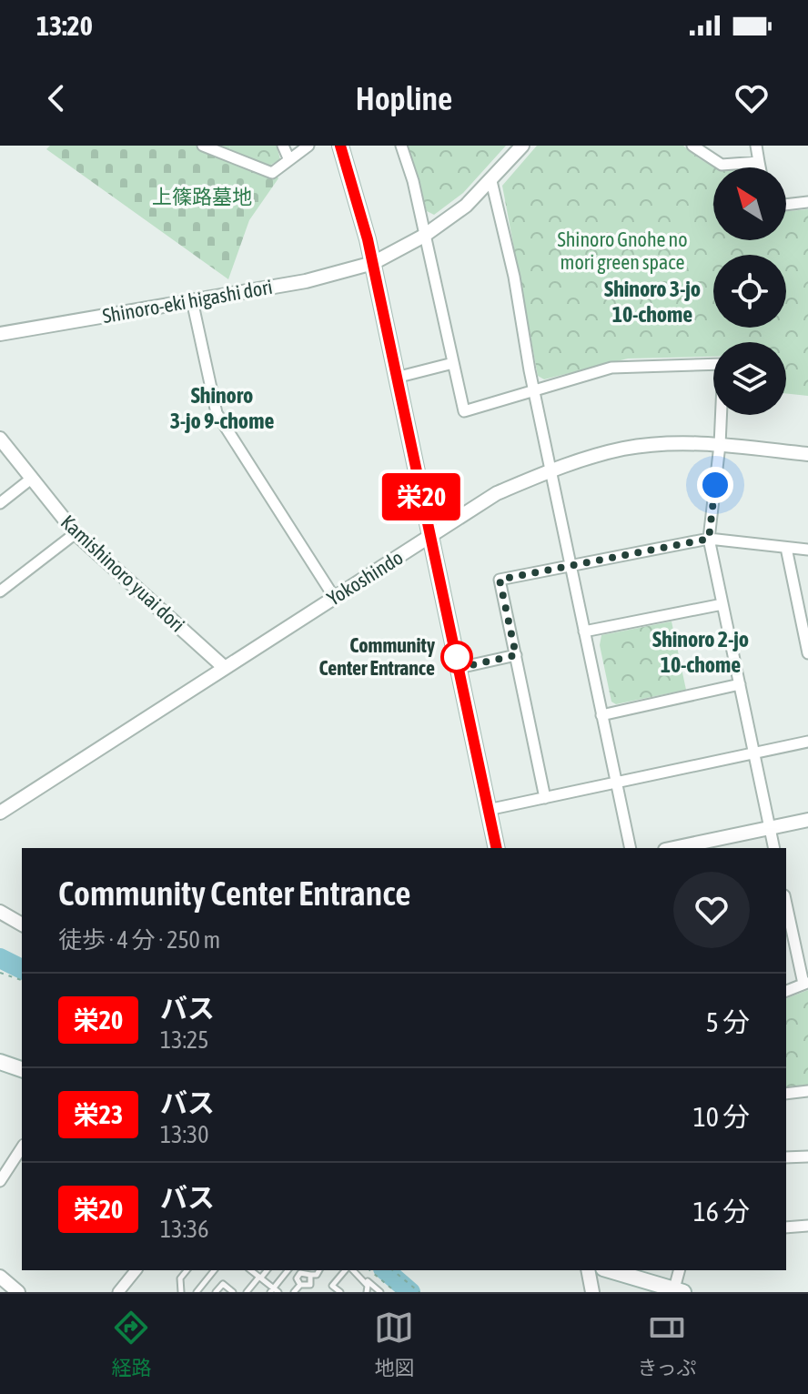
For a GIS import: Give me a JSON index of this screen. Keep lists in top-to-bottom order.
{
  "streets": {
    "street": ["Shinoro-eki higashi dori", "Kamishinoro yuai dori", "Yokoshindo"]
  },
  "crossings": [
    ["Kamishinoro yuai dori", "Yokoshindo"]
  ],
  "districts": ["Shinoro 3-jo 10-chome", "Shinoro 3-jo 9-chome", "Shinoro 2-jo 10-chome"],
  "parks": ["上篠路墓地", "Shinoro Gnohe no mori green space"],
  "places": ["Community Center Entrance"],
  "lines": ["bus line 栄20"],
  "north": "top left",
  "page": {
    "status": "13:20",
    "header": "Hopline",
    "on_map": "栄20",
    "heading": ["Community Center Entrance", "徒歩 · 4 分 · 250 m"],
    "list": [
      {
        "mark": "栄20",
        "name": "バス",
        "note": "13:25",
        "value": "5 分"
      },
      {
        "mark": "栄23",
        "name": "バス",
        "note": "13:30",
        "value": "10 分"
      },
      {
        "mark": "栄20",
        "name": "バス",
        "note": "13:36",
        "value": "16 分"
      }
    ],
    "tabs": ["経路", "地図", "きっぷ"]
  }
}
